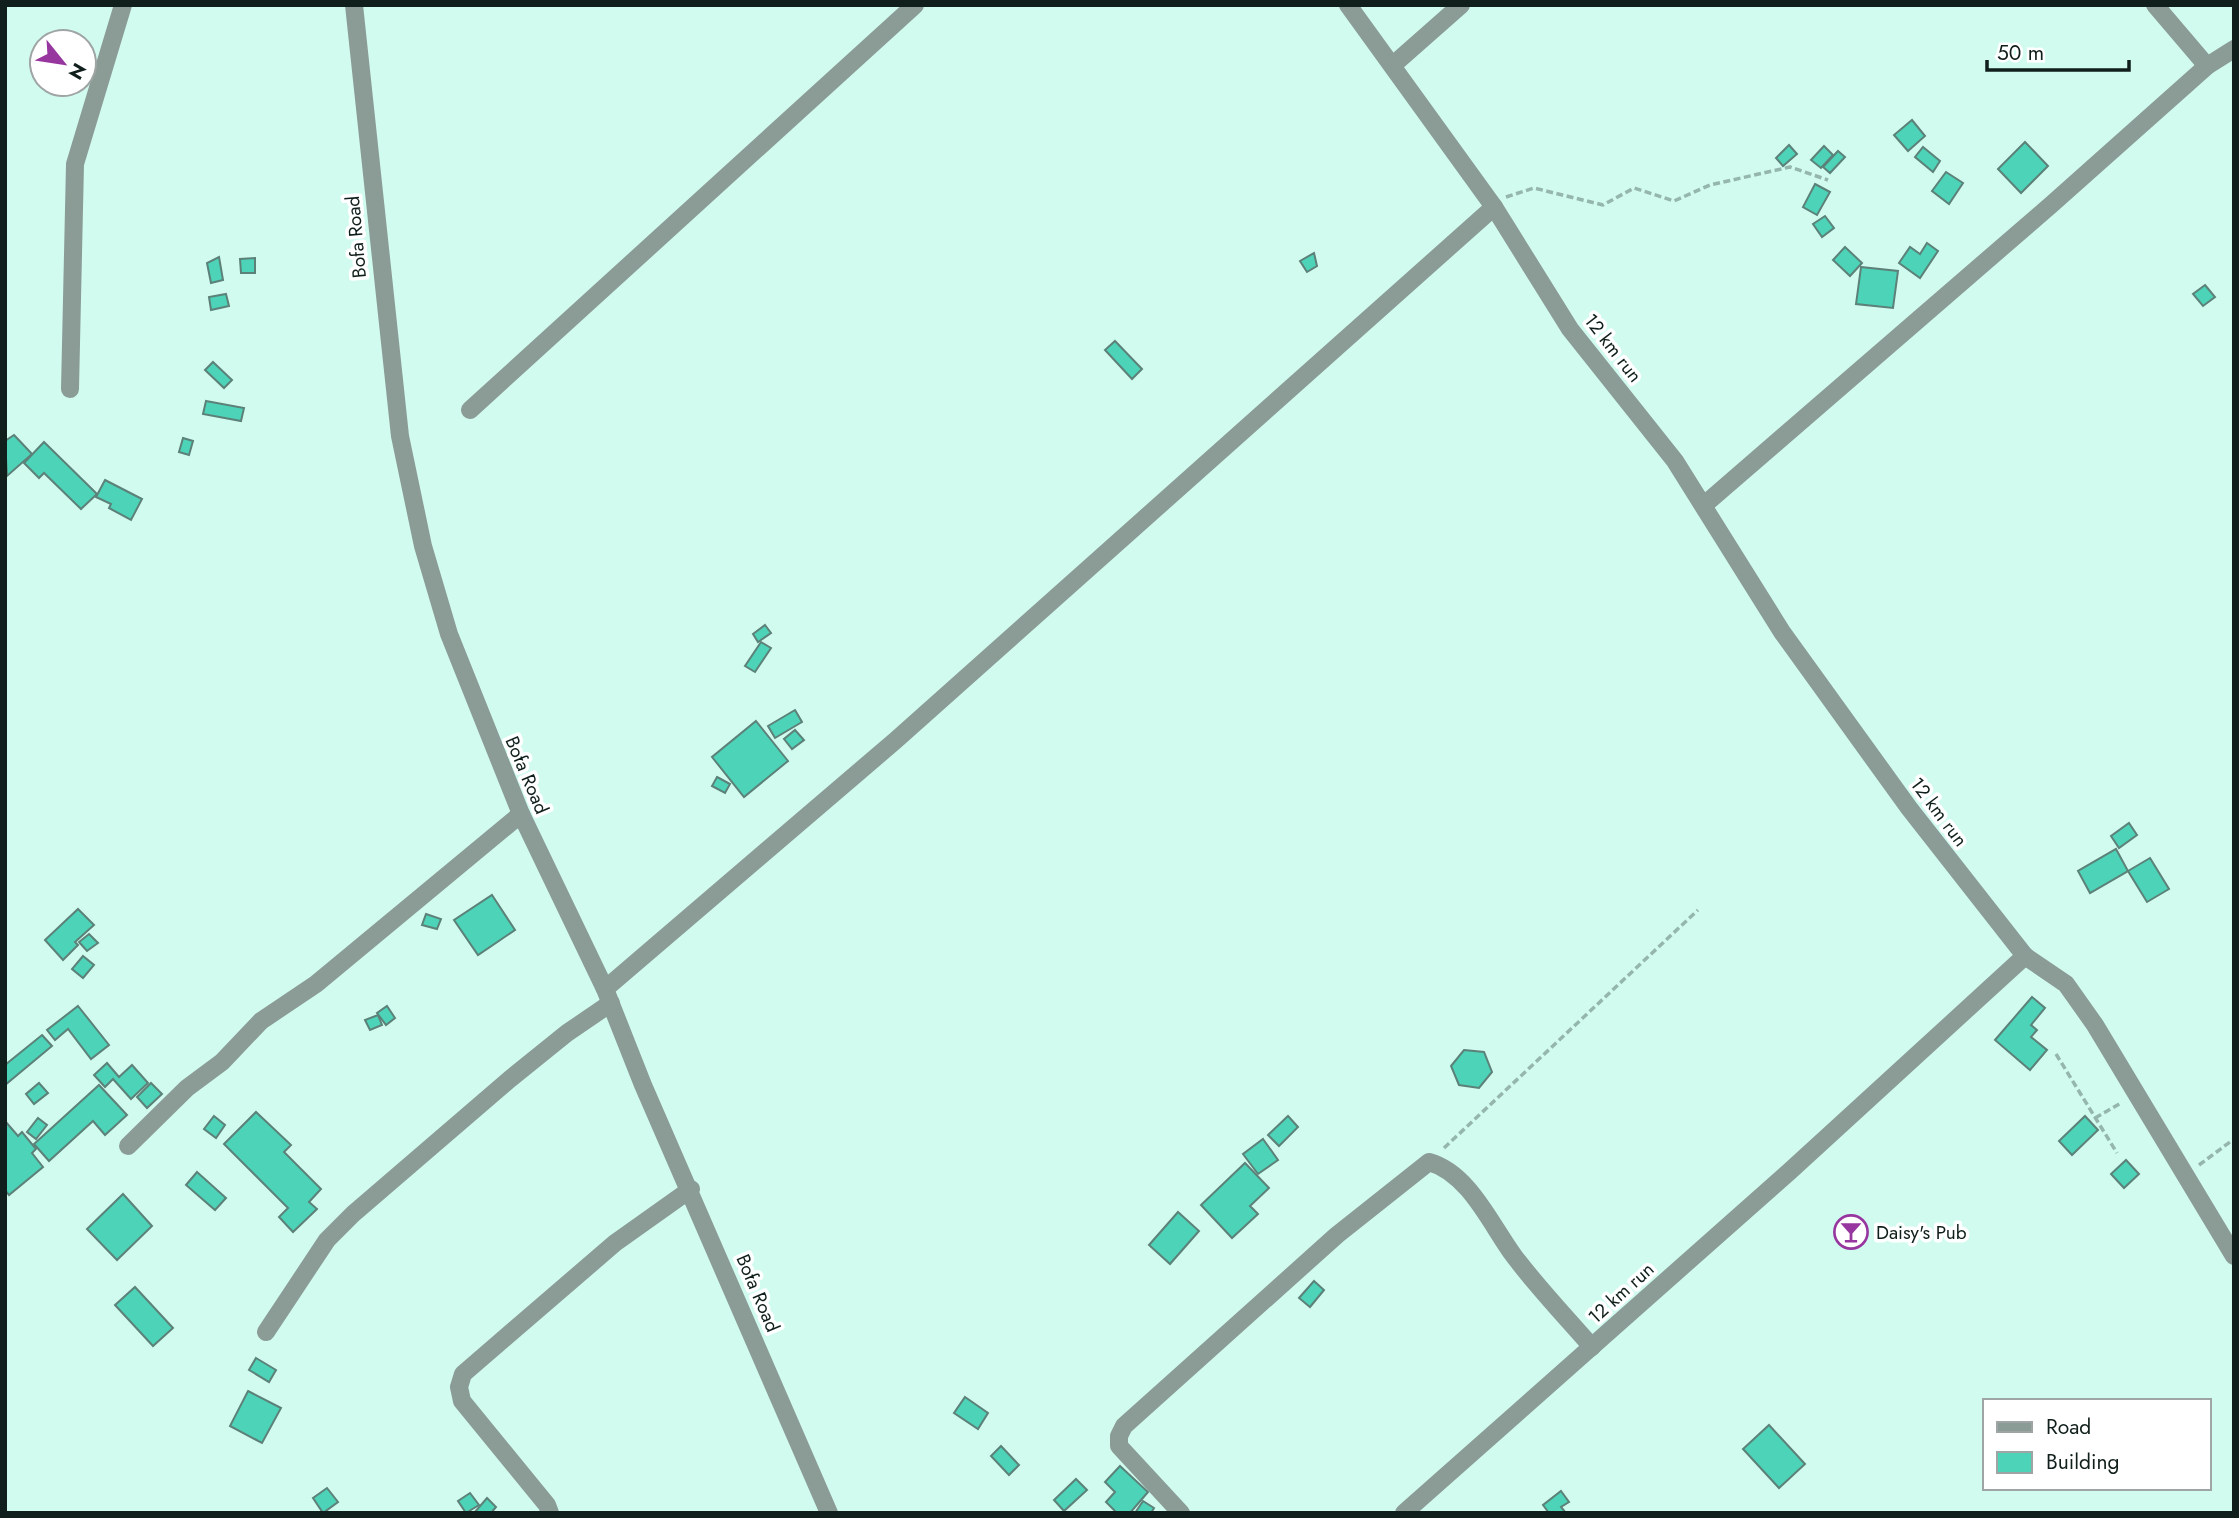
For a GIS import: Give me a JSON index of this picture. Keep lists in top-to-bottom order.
{
  "streets": {
    "street": ["Bofa Road", "12 km run"]
  },
  "places": {
    "bar": ["Daisy's Pub"]
  },
  "legend": ["Road", "Building"],
  "scale_bar": "50 m",
  "north": "bottom right"
}
